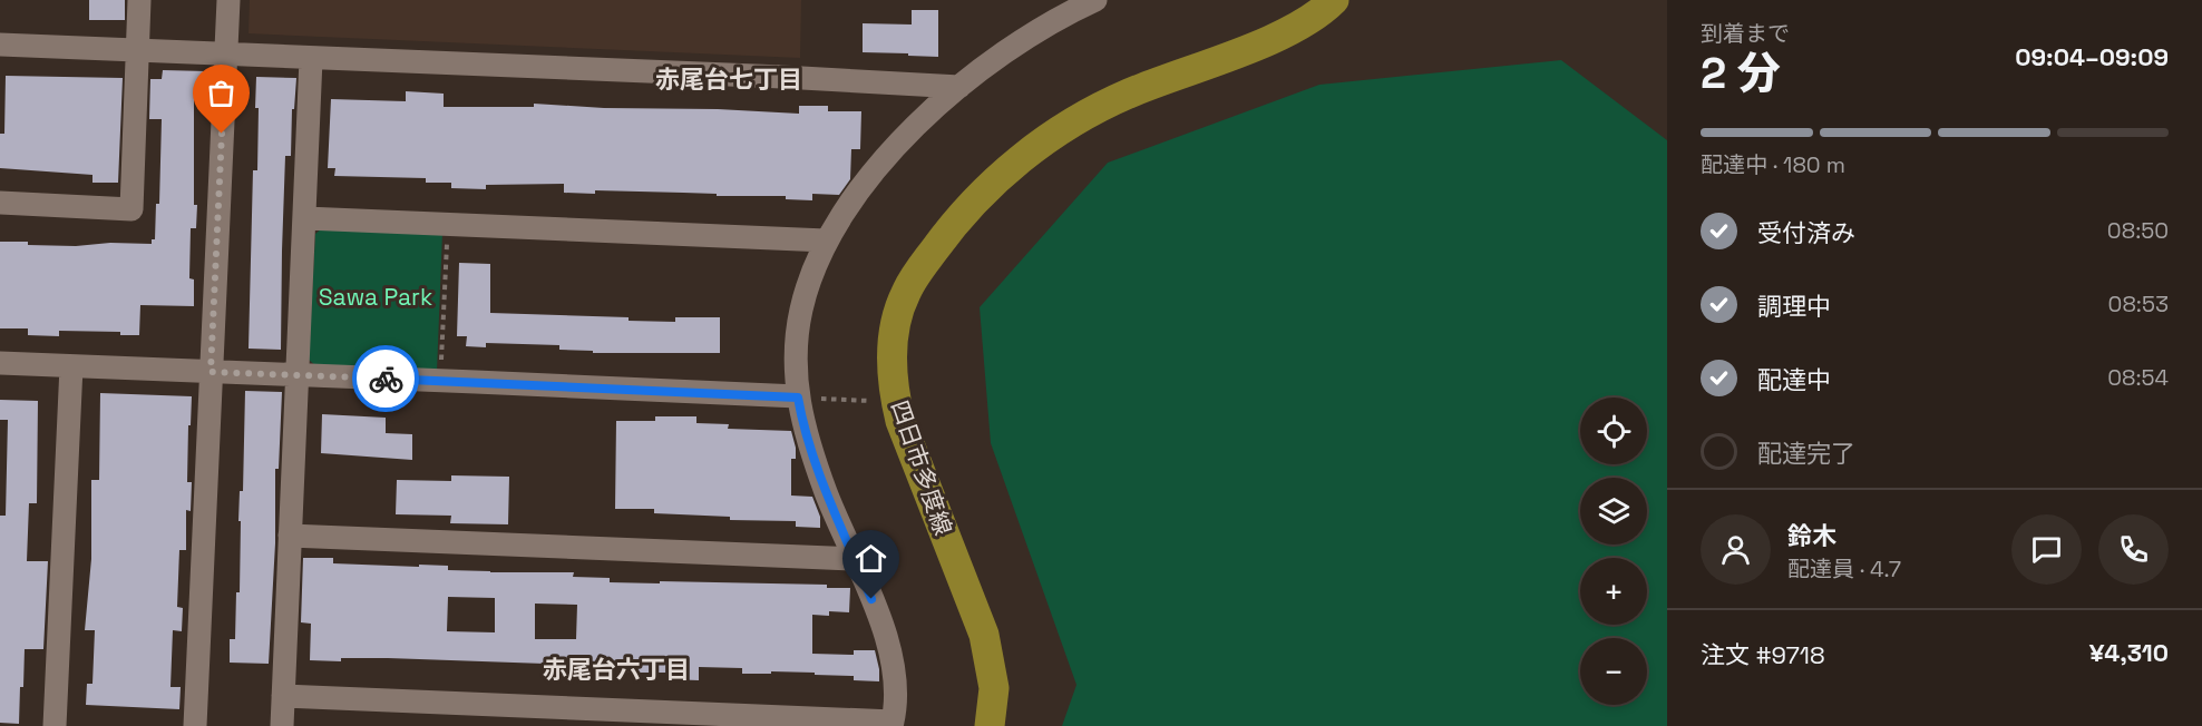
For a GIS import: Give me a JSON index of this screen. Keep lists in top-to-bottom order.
{
  "streets": {
    "main road": ["四日市多度線"]
  },
  "districts": ["赤尾台七丁目", "赤尾台六丁目"],
  "parks": ["Sawa Park"],
  "page": {
    "heading": ["2 分", "到着まで", "09:04–09:09"],
    "panel": [
      "鈴木",
      "配達員 · 4.7",
      "注文 #9718",
      "¥4,310"
    ],
    "bar": "配達中 · 180 m",
    "list": [
      ["受付済み", "08:50"],
      ["調理中", "08:53"],
      ["配達中", "08:54"],
      "配達完了"
    ],
    "map_buttons": ["+", "−"]
  }
}
